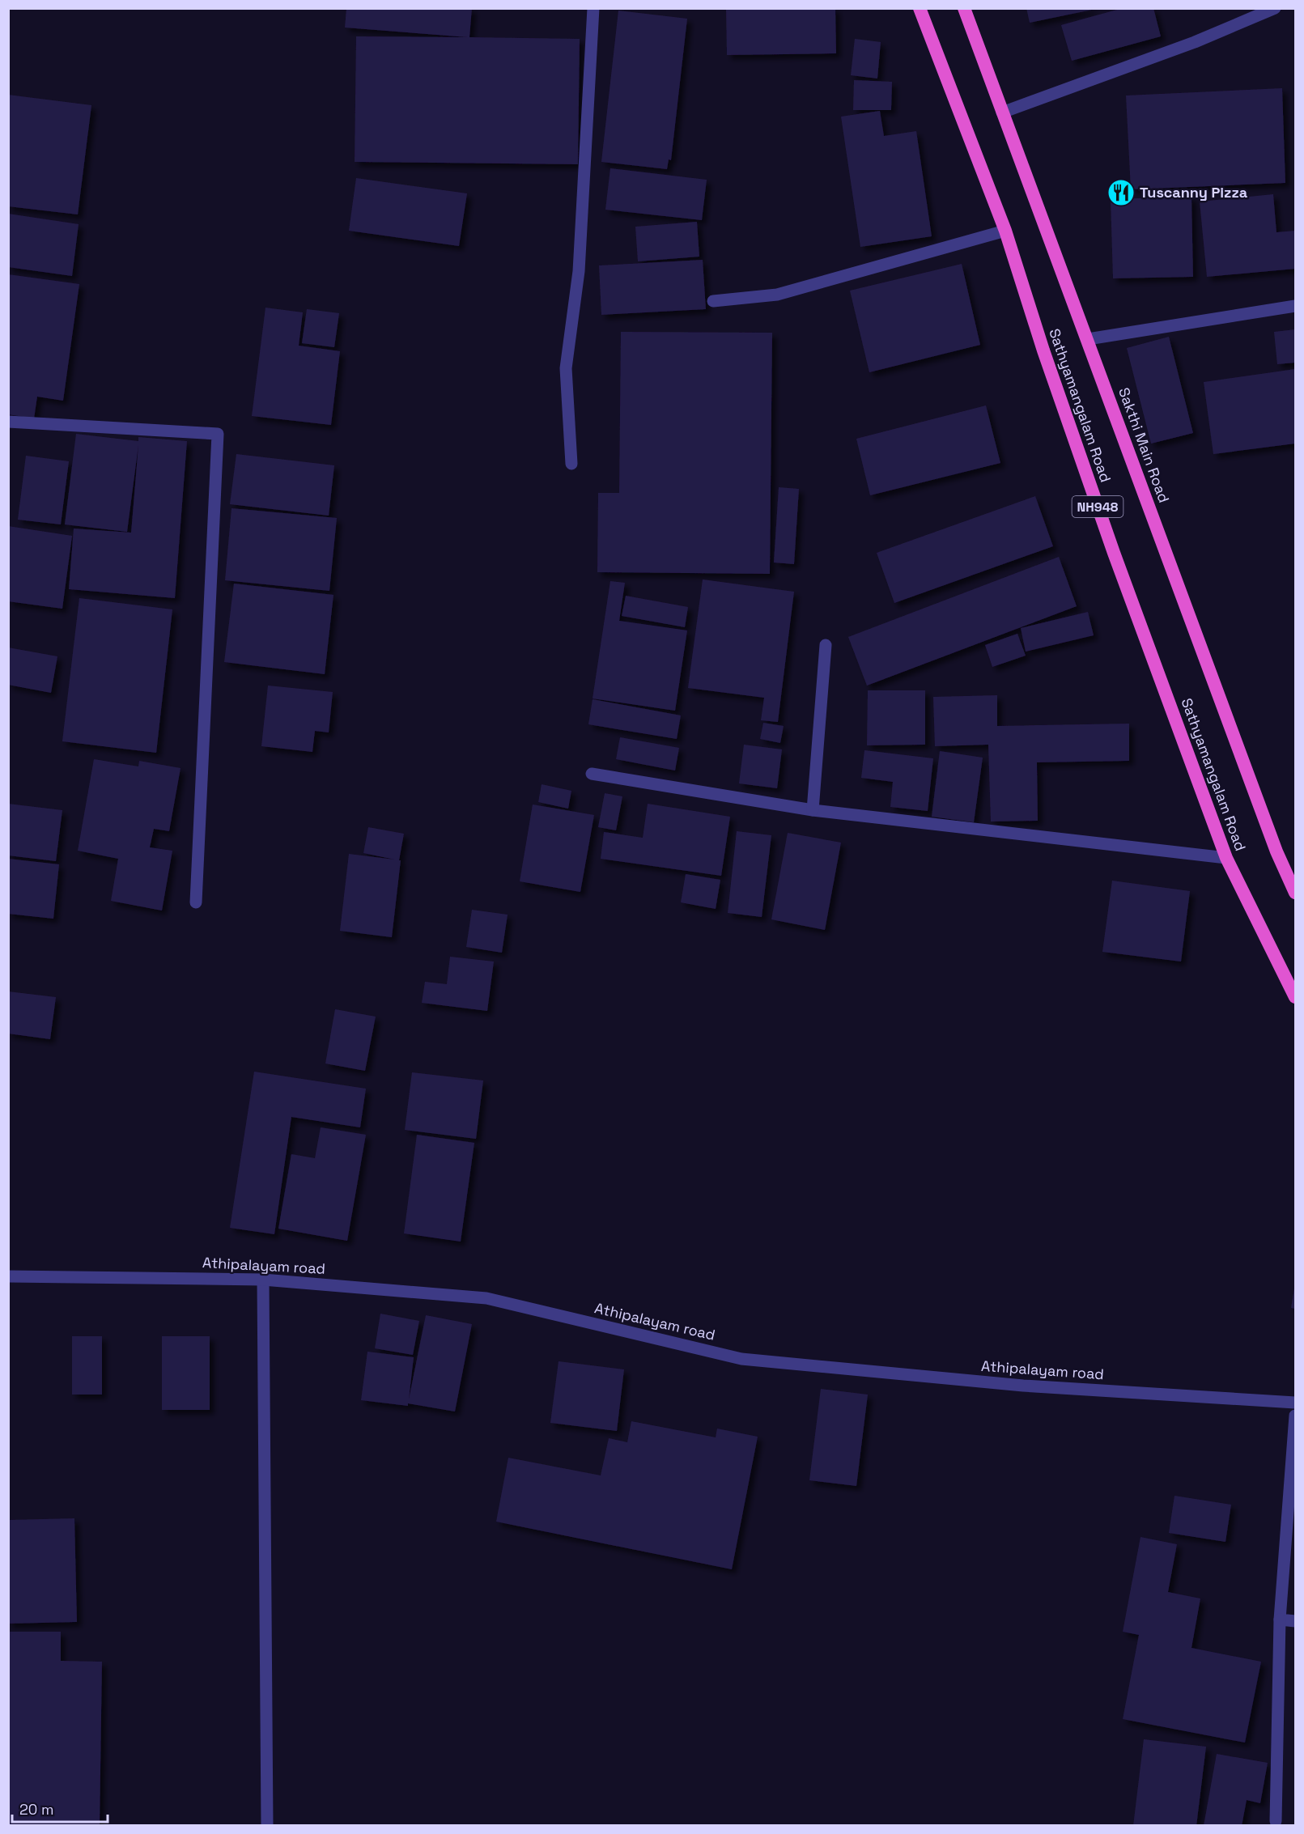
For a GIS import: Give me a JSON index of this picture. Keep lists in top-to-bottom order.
{
  "streets": {
    "highway": ["Sathyamangalam Road", "Sakthi Main Road", "NH948"],
    "street": ["Athipalayam road"]
  },
  "places": {
    "restaurant": ["Tuscanny Pizza"]
  },
  "scale_bar": "20 m"
}
